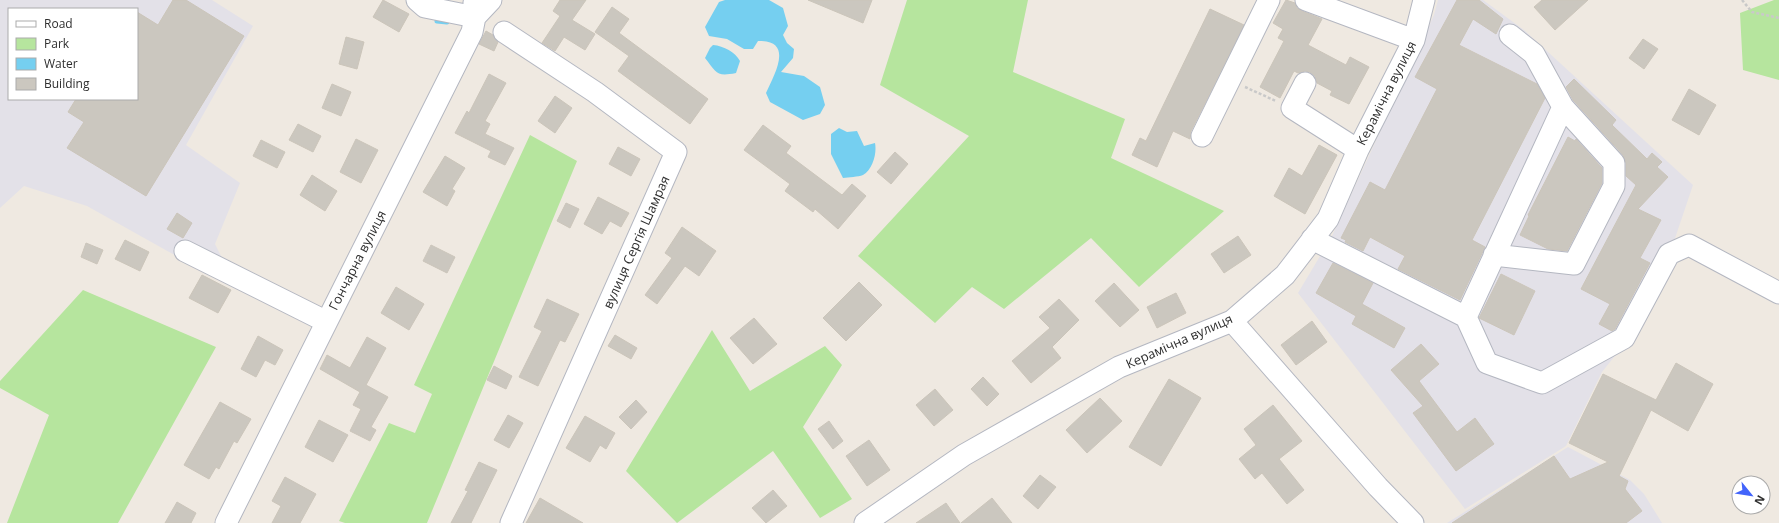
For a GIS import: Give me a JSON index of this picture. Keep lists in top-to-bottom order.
{
  "streets": {
    "street": ["Керамічна вулиця", "вулиця Сергія Шамрая", "Гончарна вулиця"]
  },
  "legend": [
    "Road",
    "Park",
    "Water",
    "Building"
  ],
  "north": "bottom right"
}
